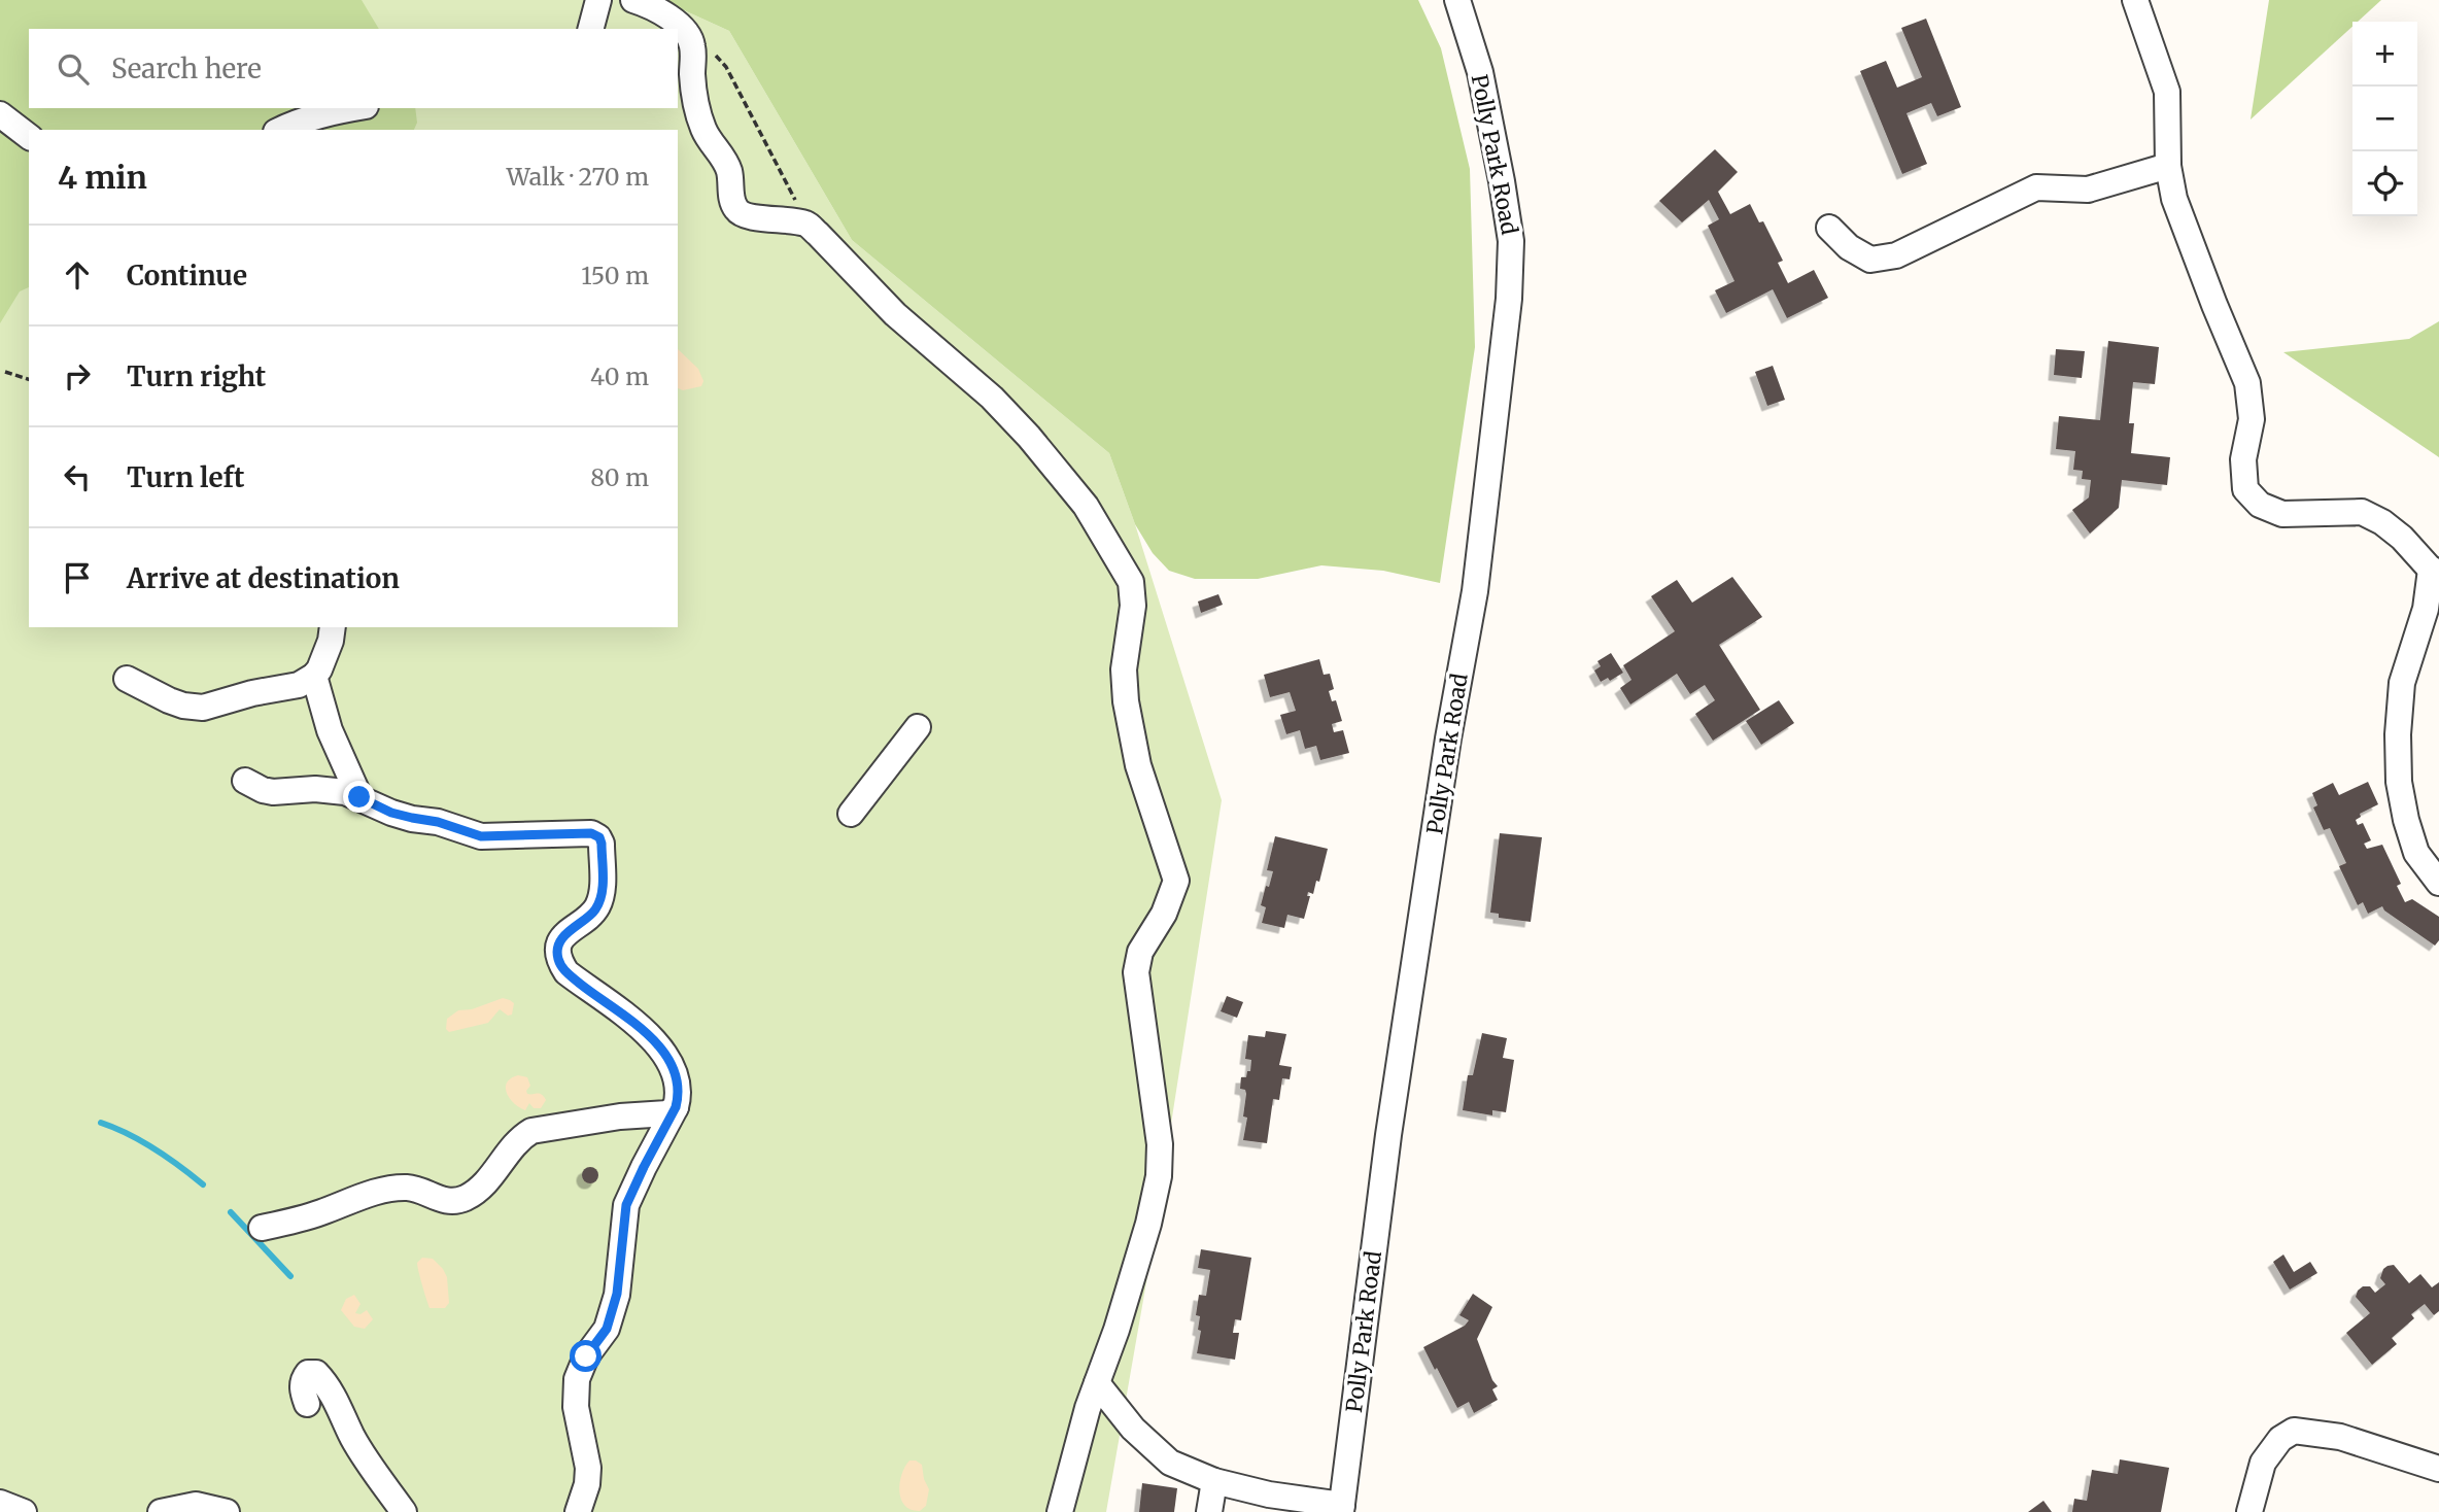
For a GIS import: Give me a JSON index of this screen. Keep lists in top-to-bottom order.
{
  "streets": {
    "street": ["Polly Park Road"]
  },
  "page": {
    "map_buttons": ["+", "−"],
    "search": "Search here",
    "heading": ["4 min", "Walk · 270 m"],
    "list": [
      ["Continue", "150 m"],
      ["Turn right", "40 m"],
      ["Turn left", "80 m"],
      "Arrive at destination"
    ]
  }
}
